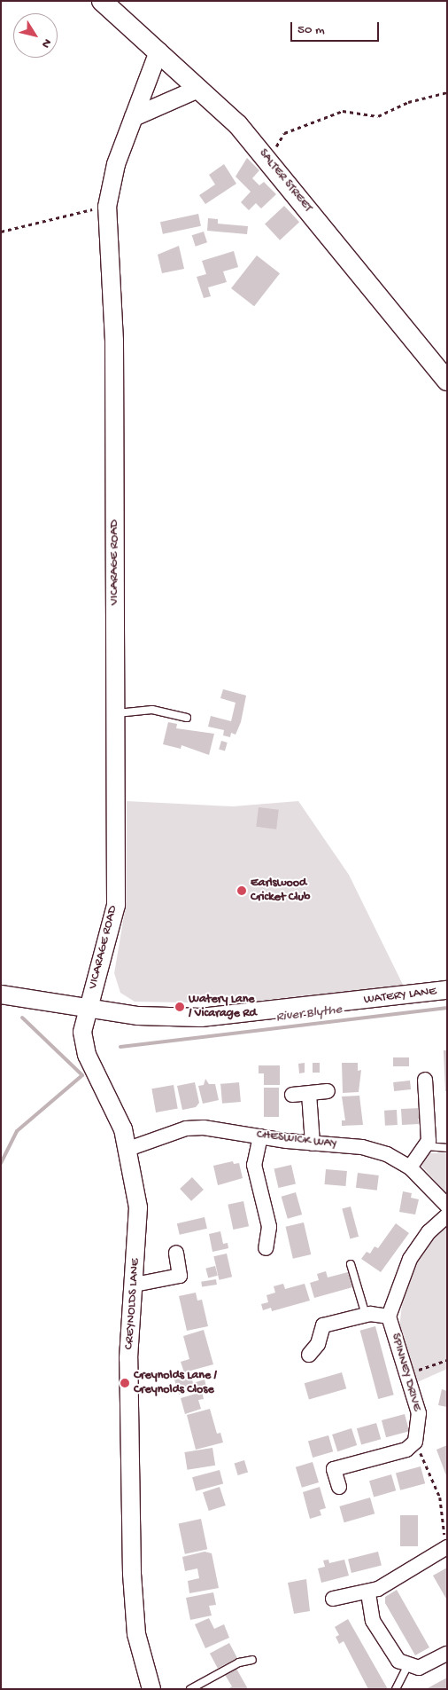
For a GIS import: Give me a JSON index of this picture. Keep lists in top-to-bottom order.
{
  "streets": {
    "main road": ["SALTER STREET"],
    "street": [
      "VICARAGE ROAD",
      "WATERY LANE",
      "CHESWICK WAY",
      "CREYNOLDS LANE",
      "SPINNEY DRIVE"
    ]
  },
  "crossings": [
    ["SALTER STREET", "VICARAGE ROAD"],
    ["VICARAGE ROAD", "WATERY LANE"],
    ["VICARAGE ROAD", "CREYNOLDS LANE"],
    ["WATERY LANE", "CREYNOLDS LANE"],
    ["CHESWICK WAY", "CREYNOLDS LANE"]
  ],
  "water": ["River Blythe"],
  "places": ["Earlswood Cricket Club", "Watery Lane / Vicarage Rd", "Creynolds Lane / Creynolds Close"],
  "scale_bar": "50 m",
  "north": "bottom right"
}
